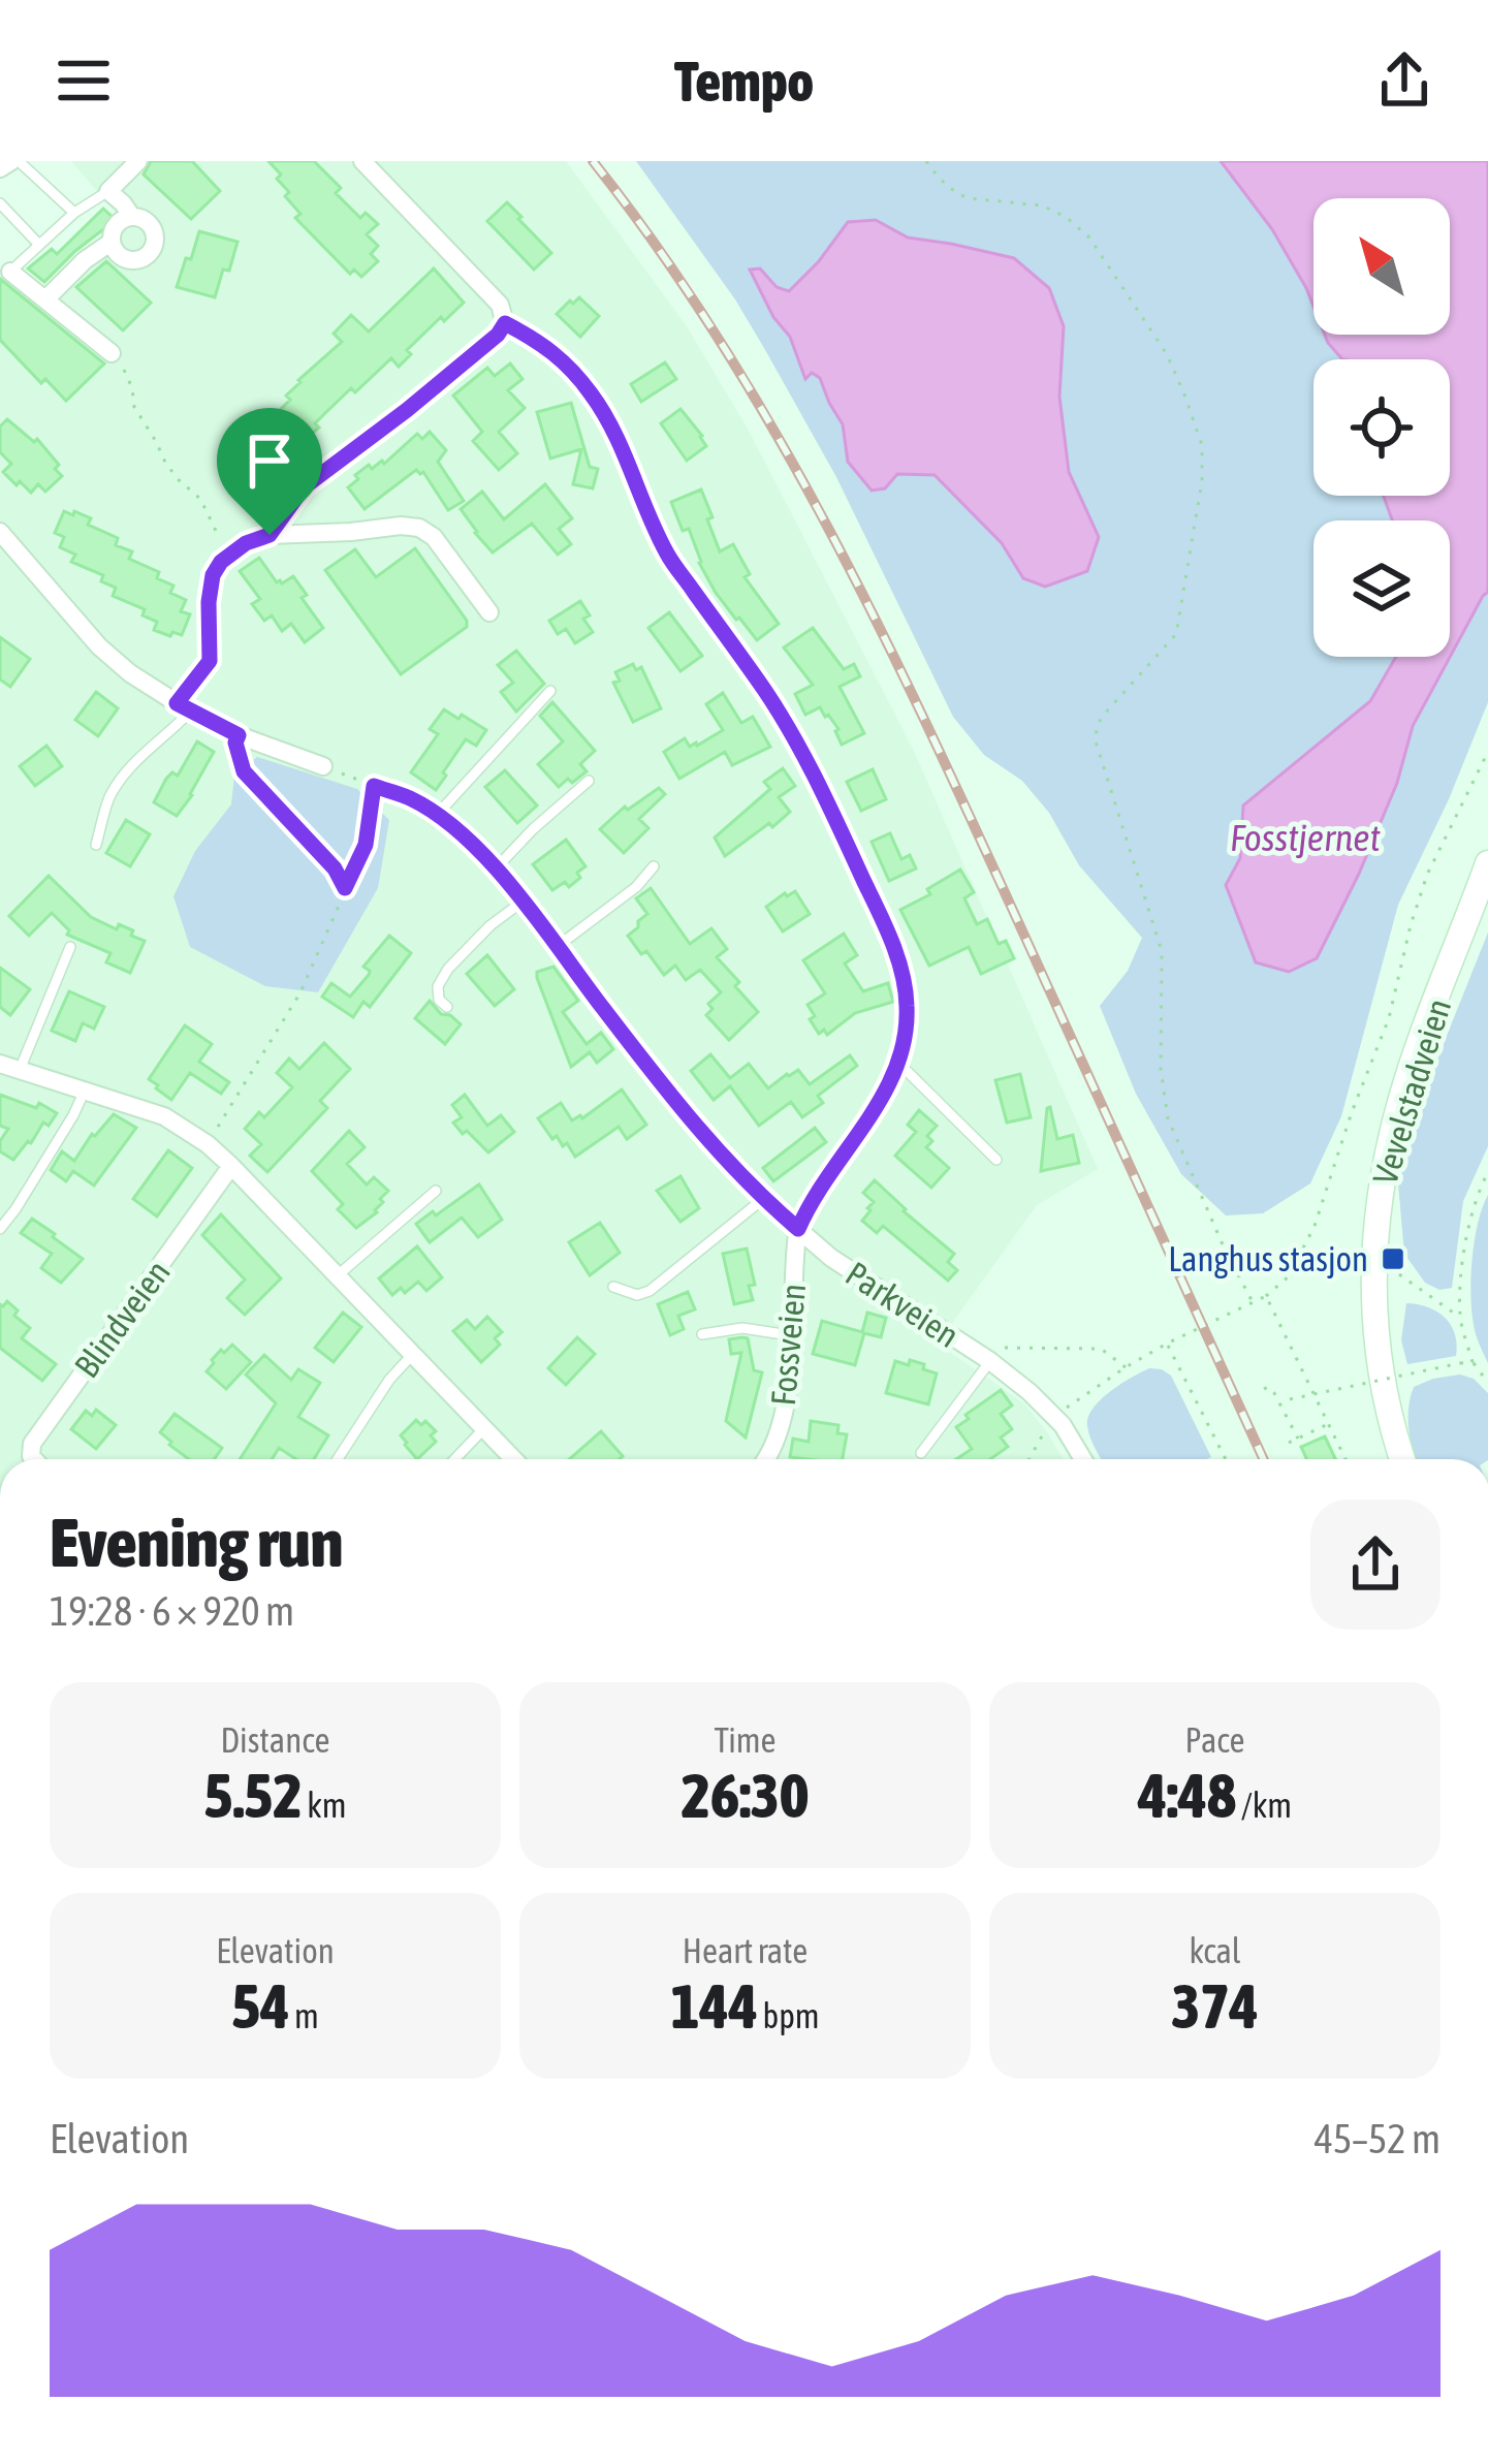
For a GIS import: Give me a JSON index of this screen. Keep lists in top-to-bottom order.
{
  "streets": {
    "main road": ["Vevelstadveien"],
    "street": ["Parkveien", "Blindveien", "Fossveien"]
  },
  "crossings": [
    ["Parkveien", "Fossveien"]
  ],
  "water": ["Fosstjernet"],
  "places": {
    "transit": ["Langhus stasjon"]
  },
  "north": "top left",
  "page": {
    "header": "Tempo",
    "heading": ["Evening run", "19:28 · 6 × 920 m"],
    "stats": [
      ["Distance", "5.52 km"],
      ["Time", "26:30"],
      ["Pace", "4:48 /km"],
      ["Elevation", "54 m"],
      ["Heart rate", "144 bpm"],
      ["kcal", "374"]
    ],
    "chart": ["Elevation", "45–52 m"]
  }
}
